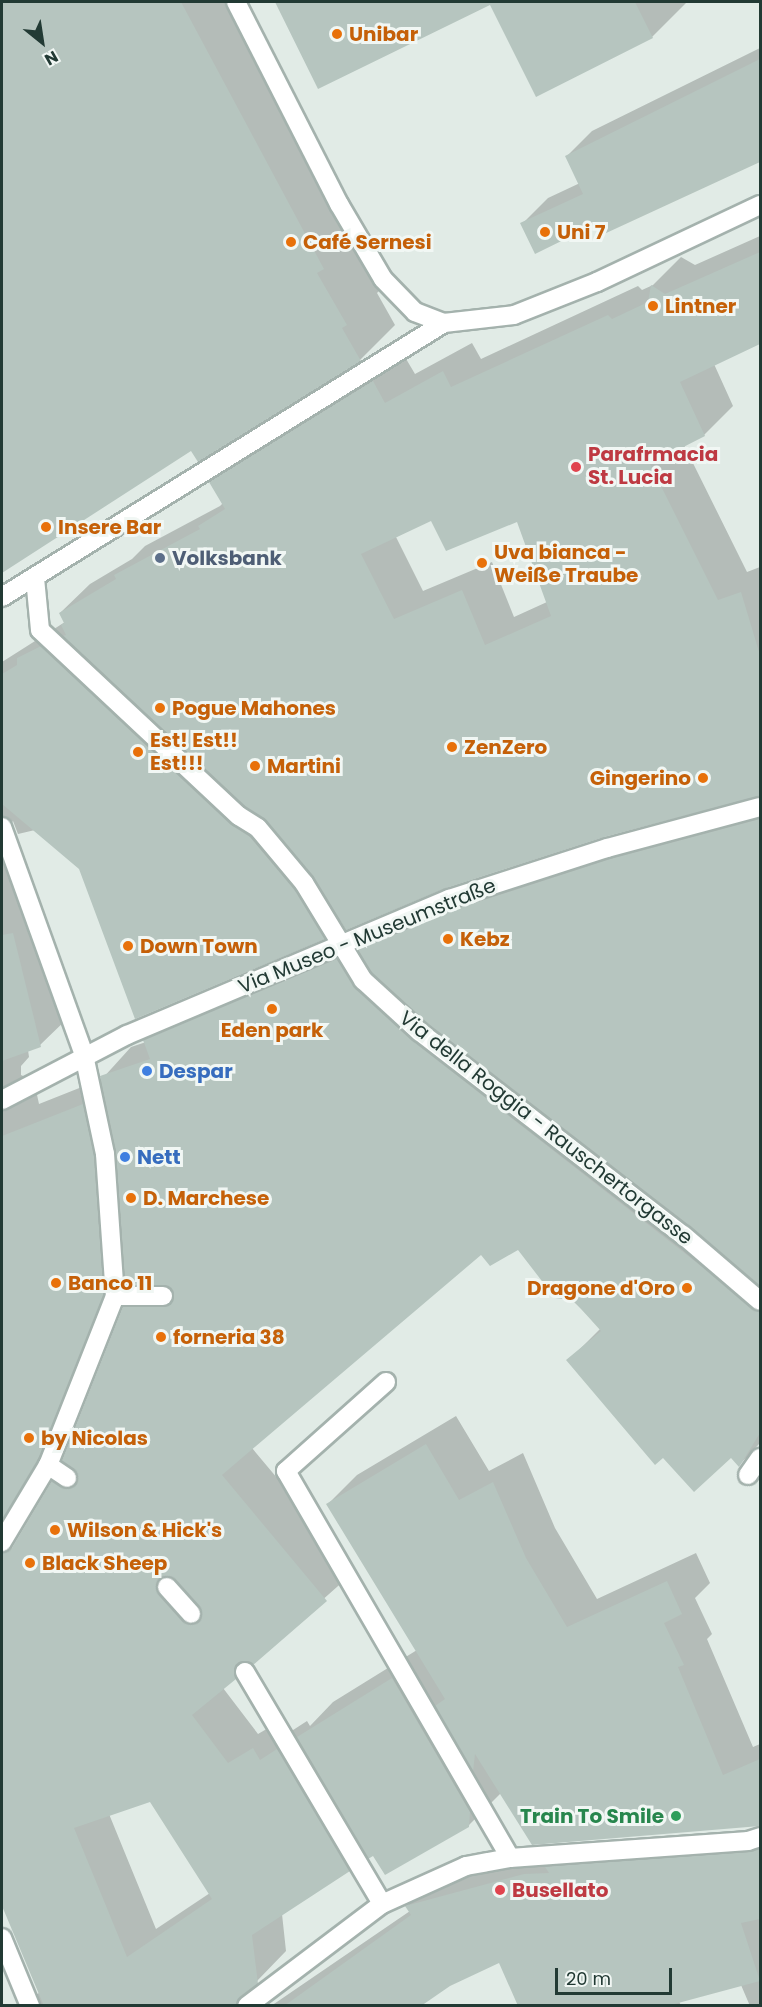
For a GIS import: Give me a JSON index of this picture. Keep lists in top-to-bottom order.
{
  "streets": {
    "street": ["Via Museo - Museumstraße", "Via della Roggia - Rauschertorgasse"]
  },
  "crossings": [
    ["Via Museo - Museumstraße", "Via della Roggia - Rauschertorgasse"]
  ],
  "places": [
    "Unibar",
    "Uni 7",
    "Café Sernesi",
    "Lintner",
    "Parafrmacia St. Lucia",
    "Insere Bar",
    "Volksbank",
    "Uva bianca - Weiße Traube",
    "Pogue Mahones",
    "ZenZero",
    "Est! Est!! Est!!!",
    "Martini",
    "Gingerino",
    "Kebz",
    "Down Town",
    "Eden park",
    "Despar",
    "Nett",
    "D. Marchese",
    "Banco 11",
    "Dragone d'Oro",
    "forneria 38",
    "by Nicolas",
    "Wilson & Hick's",
    "Black Sheep",
    "Train To Smile",
    "Busellato"
  ],
  "scale_bar": "20 m",
  "north": "bottom right"
}
